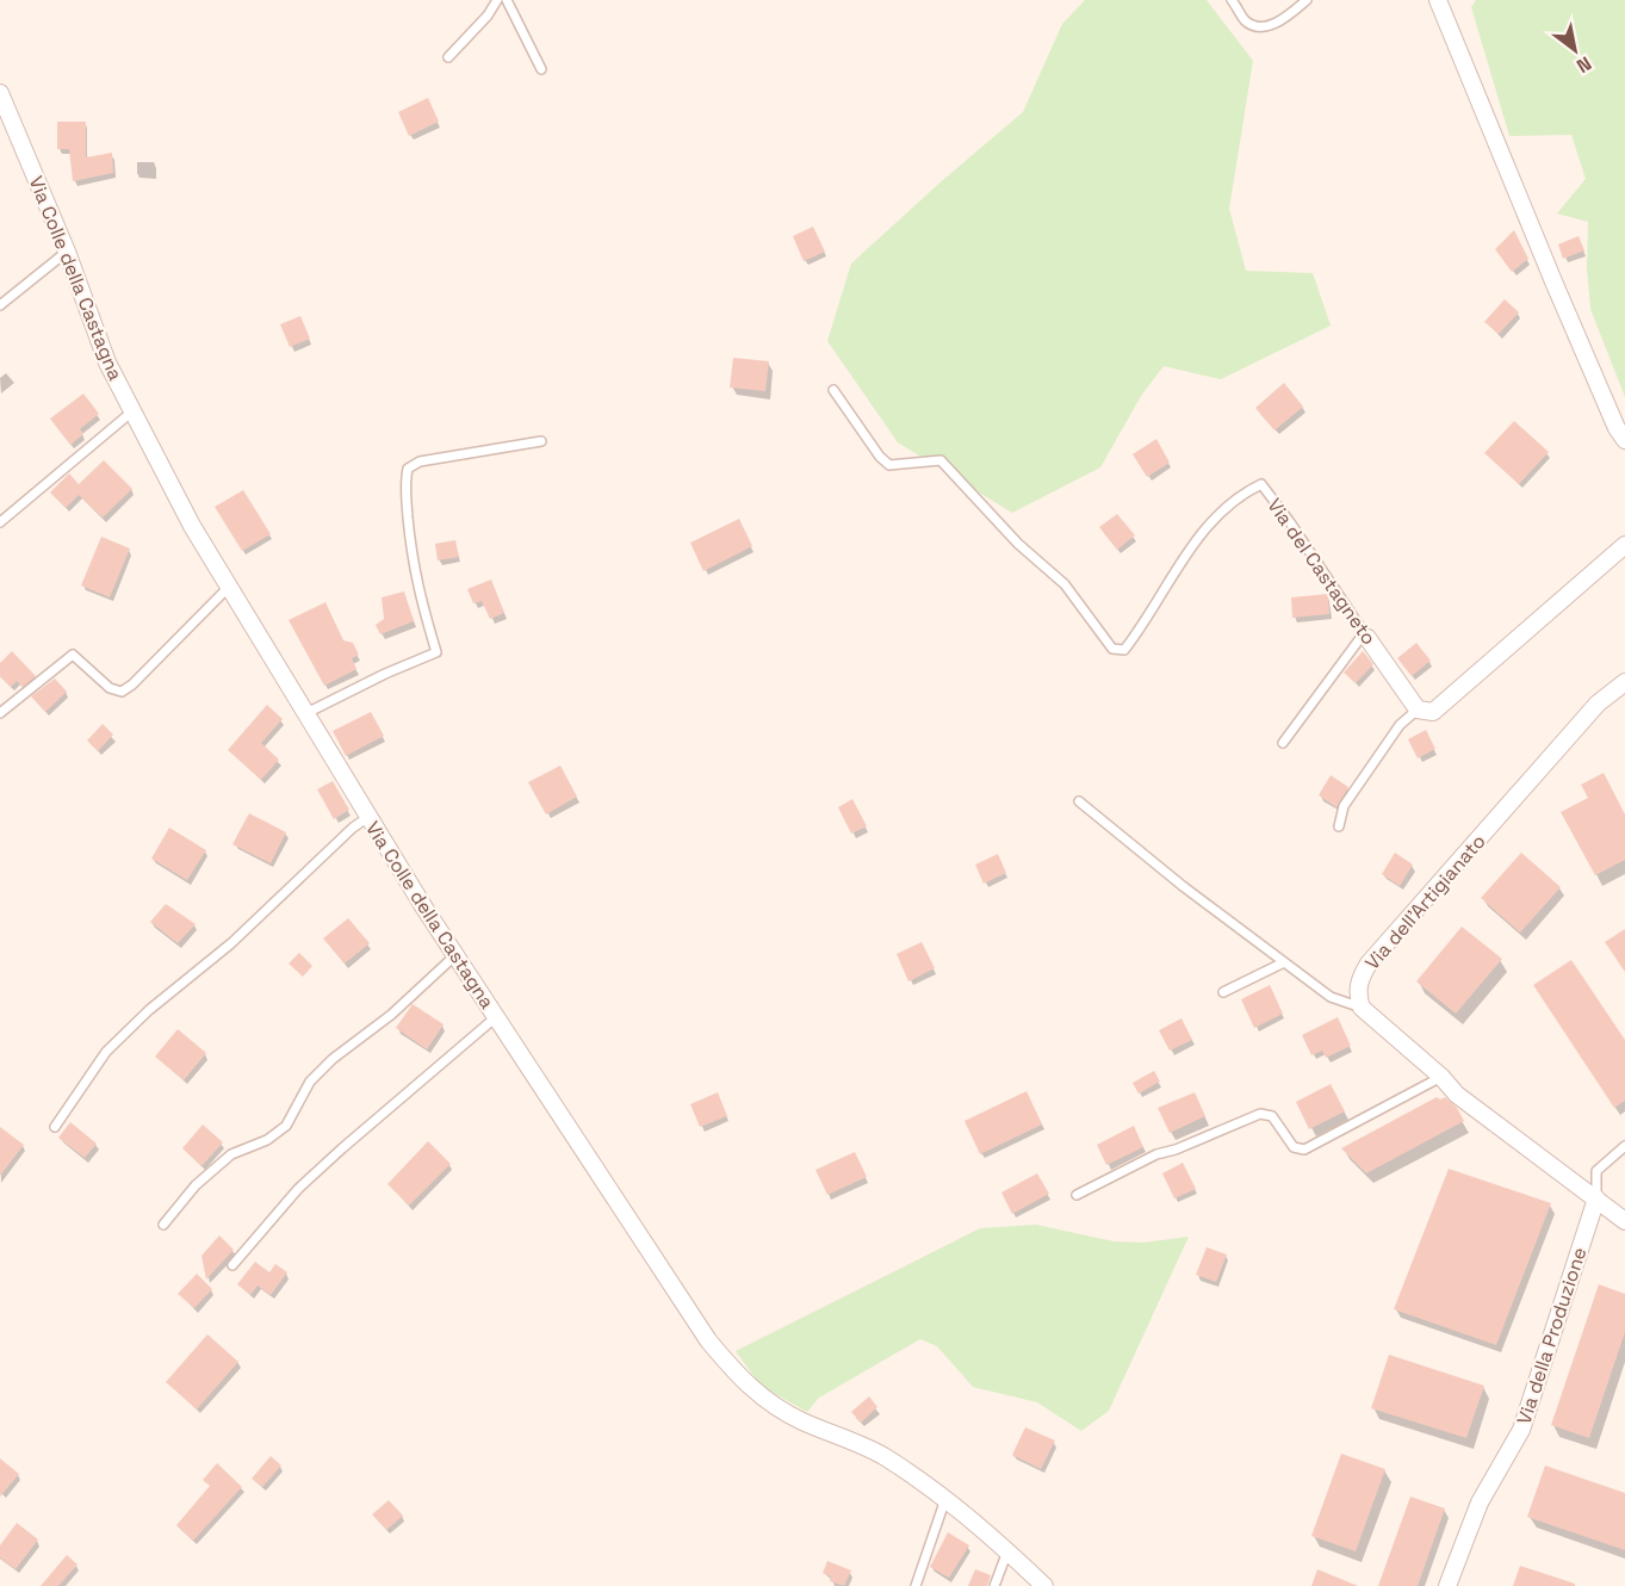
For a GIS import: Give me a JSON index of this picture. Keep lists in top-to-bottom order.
{
  "streets": {
    "street": [
      "Via Colle della Castagna",
      "Via del Castagneto",
      "Via dell'Artigianato",
      "Via della Produzione"
    ]
  },
  "north": "bottom right"
}
